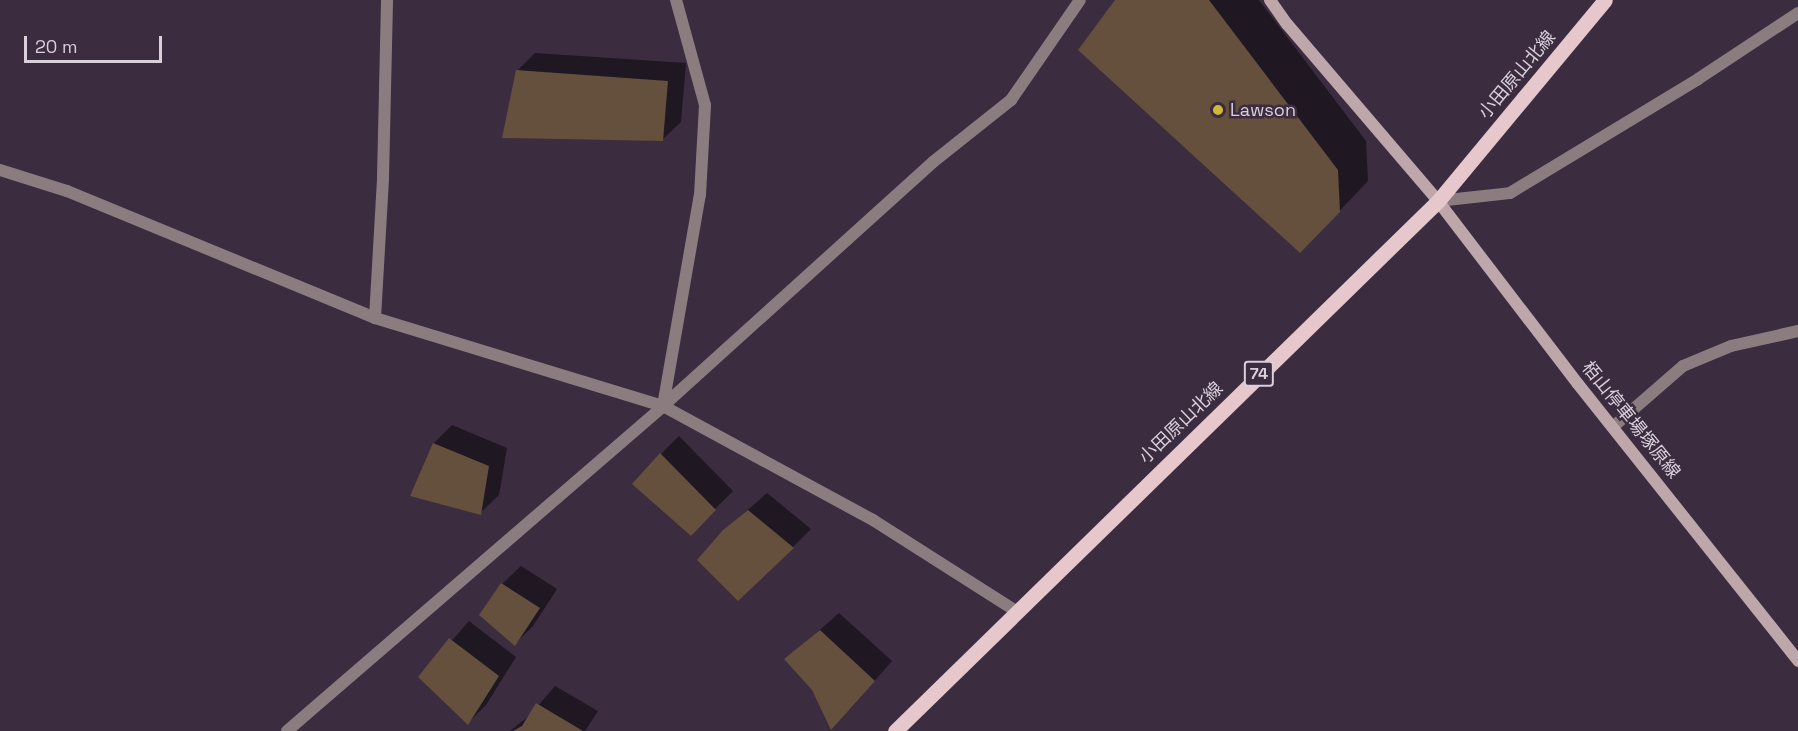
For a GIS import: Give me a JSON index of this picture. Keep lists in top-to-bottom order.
{
  "streets": {
    "main road": ["小田原山北線", "74", "栢山停車場塚原線"]
  },
  "crossings": [
    ["小田原山北線", "栢山停車場塚原線"]
  ],
  "places": ["Lawson"],
  "scale_bar": "20 m"
}
